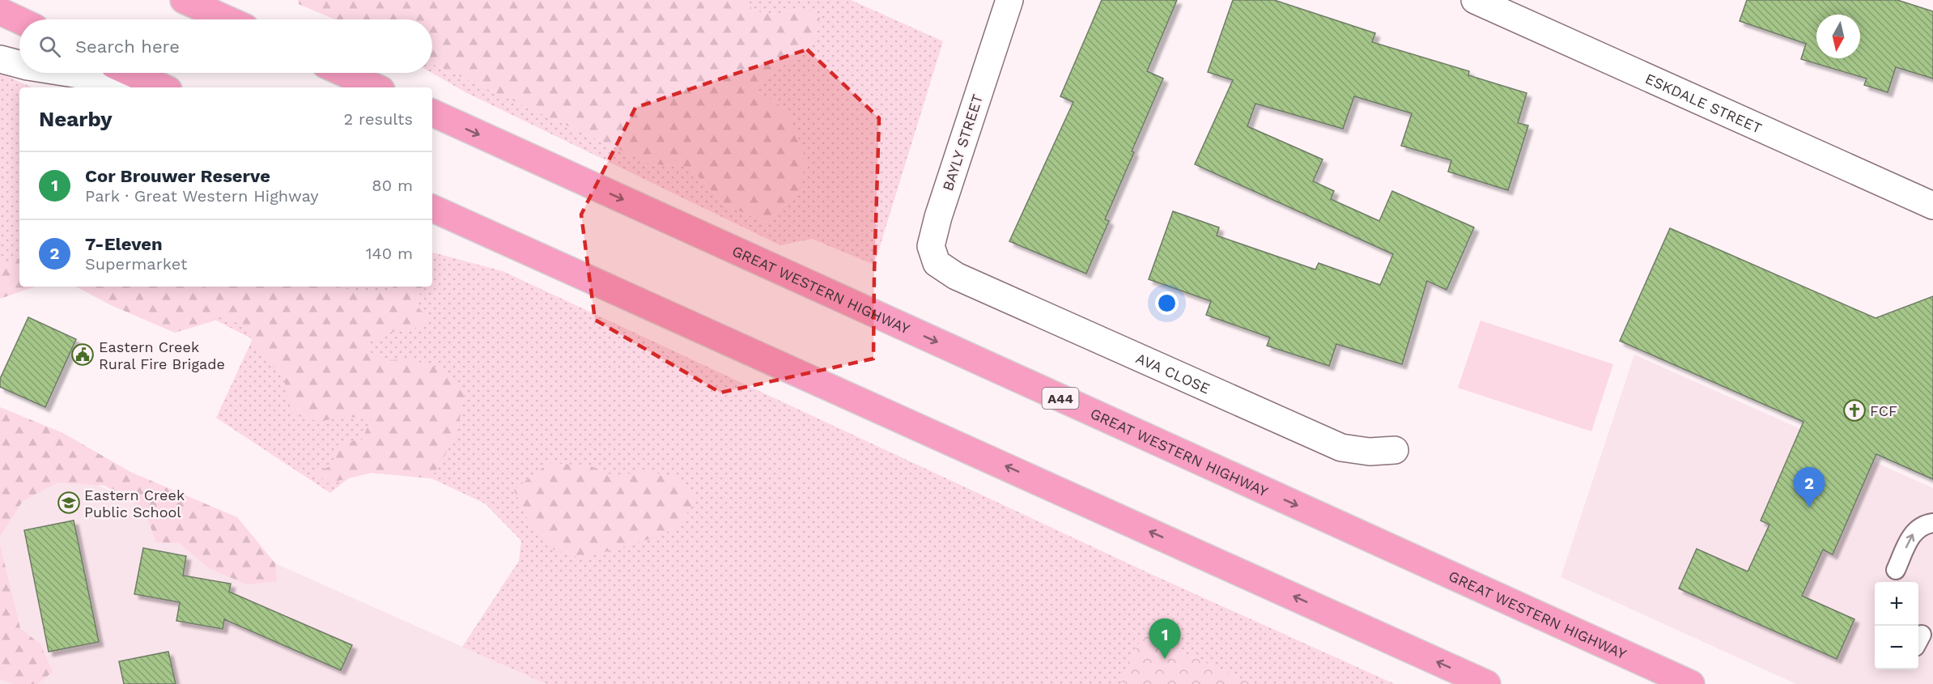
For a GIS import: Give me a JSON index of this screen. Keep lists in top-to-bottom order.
{
  "streets": {
    "highway": ["GREAT WESTERN HIGHWAY", "A44"],
    "street": ["ESKDALE STREET", "BAYLY STREET", "AVA CLOSE"]
  },
  "crossings": [
    ["BAYLY STREET", "AVA CLOSE"]
  ],
  "places": {
    "public building": ["Eastern Creek Rural Fire Brigade"],
    "church": ["FCF"],
    "school or university": ["Eastern Creek Public School"]
  },
  "north": "bottom",
  "page": {
    "search": "Search here",
    "heading": ["Nearby", "2 results"],
    "list": [
      {
        "mark": "1",
        "name": "Cor Brouwer Reserve",
        "note": "Park · Great Western Highway",
        "value": "80 m"
      },
      {
        "mark": "2",
        "name": "7-Eleven",
        "note": "Supermarket",
        "value": "140 m"
      }
    ],
    "pins": ["2", "1"],
    "map_buttons": ["+", "−"]
  }
}
